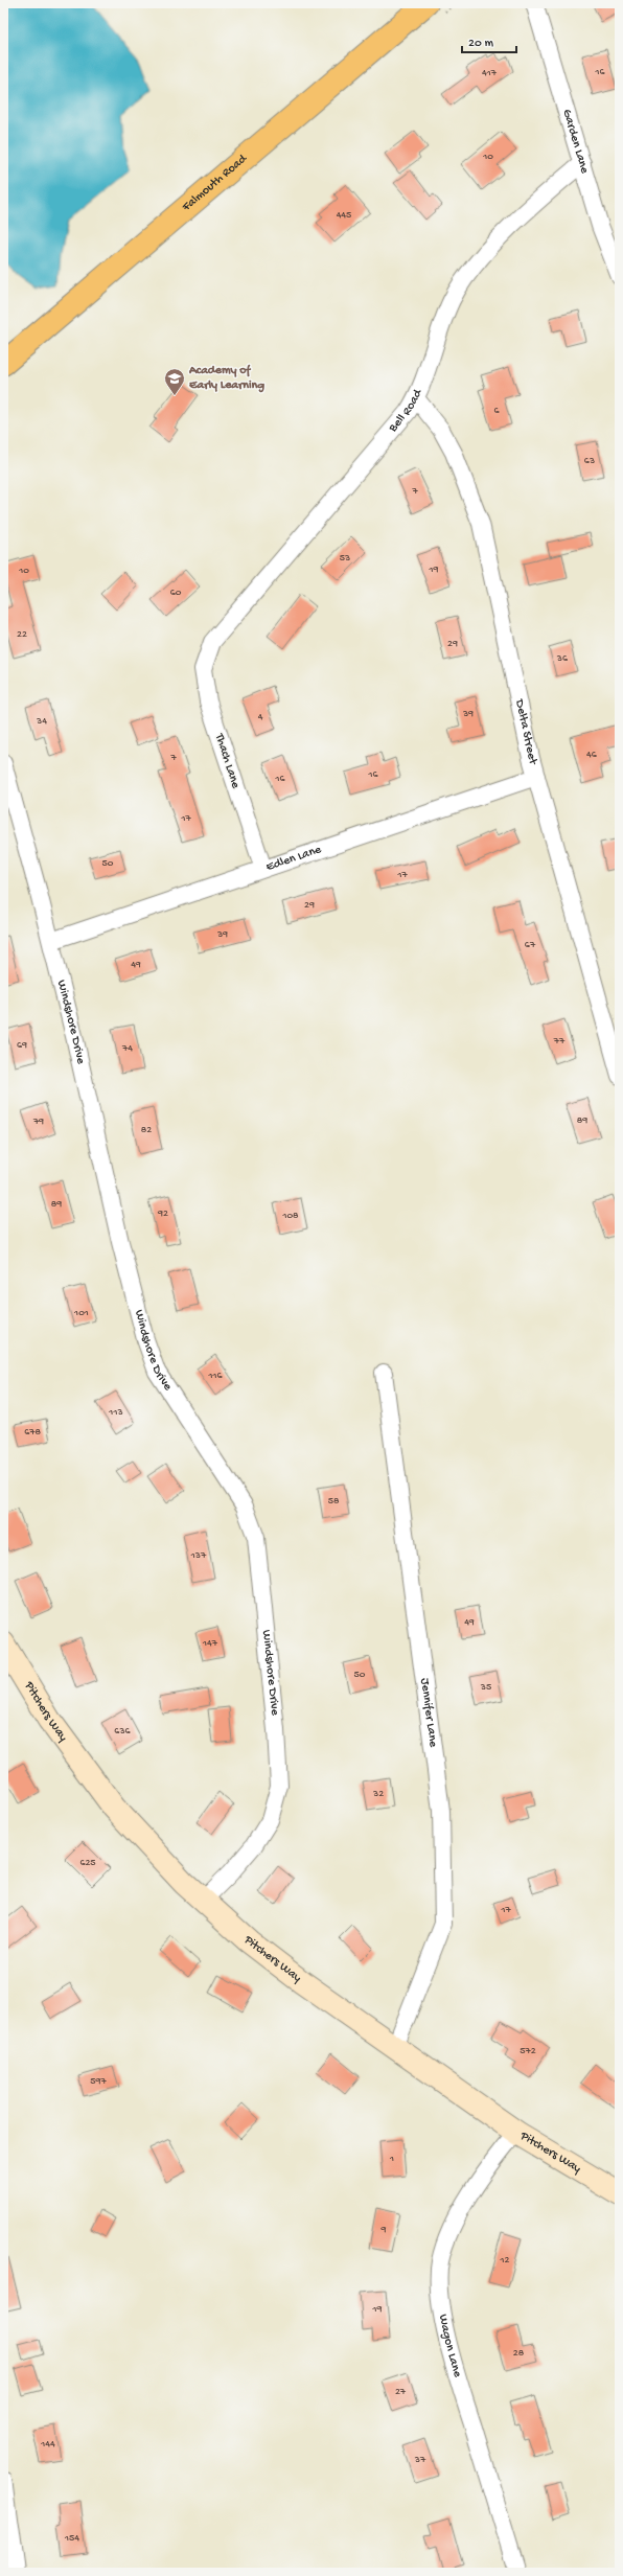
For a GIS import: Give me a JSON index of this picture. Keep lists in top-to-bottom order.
{
  "streets": {
    "main road": ["Falmouth Road", "Pitchers Way"],
    "street": [
      "Garden Lane",
      "Bell Road",
      "Delta Street",
      "Thach Lane",
      "Edlen Lane",
      "Windshore Drive",
      "Jennifer Lane",
      "Wagon Lane"
    ]
  },
  "crossings": [
    ["Garden Lane", "Bell Road"],
    ["Bell Road", "Delta Street"],
    ["Bell Road", "Thach Lane"],
    ["Delta Street", "Edlen Lane"],
    ["Thach Lane", "Edlen Lane"],
    ["Edlen Lane", "Windshore Drive"],
    ["Windshore Drive", "Pitchers Way"],
    ["Pitchers Way", "Jennifer Lane"],
    ["Pitchers Way", "Wagon Lane"]
  ],
  "places": {
    "school or university": ["Academy of Early Learning"]
  },
  "house_numbers": [
    "16",
    "417",
    "10",
    "445",
    "6",
    "63",
    "7",
    "53",
    "19",
    "10",
    "60",
    "22",
    "29",
    "36",
    "39",
    "4",
    "34",
    "46",
    "7",
    "16",
    "16",
    "17",
    "50",
    "17",
    "29",
    "39",
    "67",
    "49",
    "77",
    "69",
    "74",
    "89",
    "79",
    "82",
    "89",
    "92",
    "108",
    "101",
    "116",
    "113",
    "678",
    "58",
    "137",
    "49",
    "147",
    "50",
    "35",
    "636",
    "32",
    "625",
    "17",
    "572",
    "597",
    "1",
    "9",
    "12",
    "19",
    "28",
    "27",
    "144",
    "37",
    "154"
  ],
  "scale_bar": "20 m"
}
